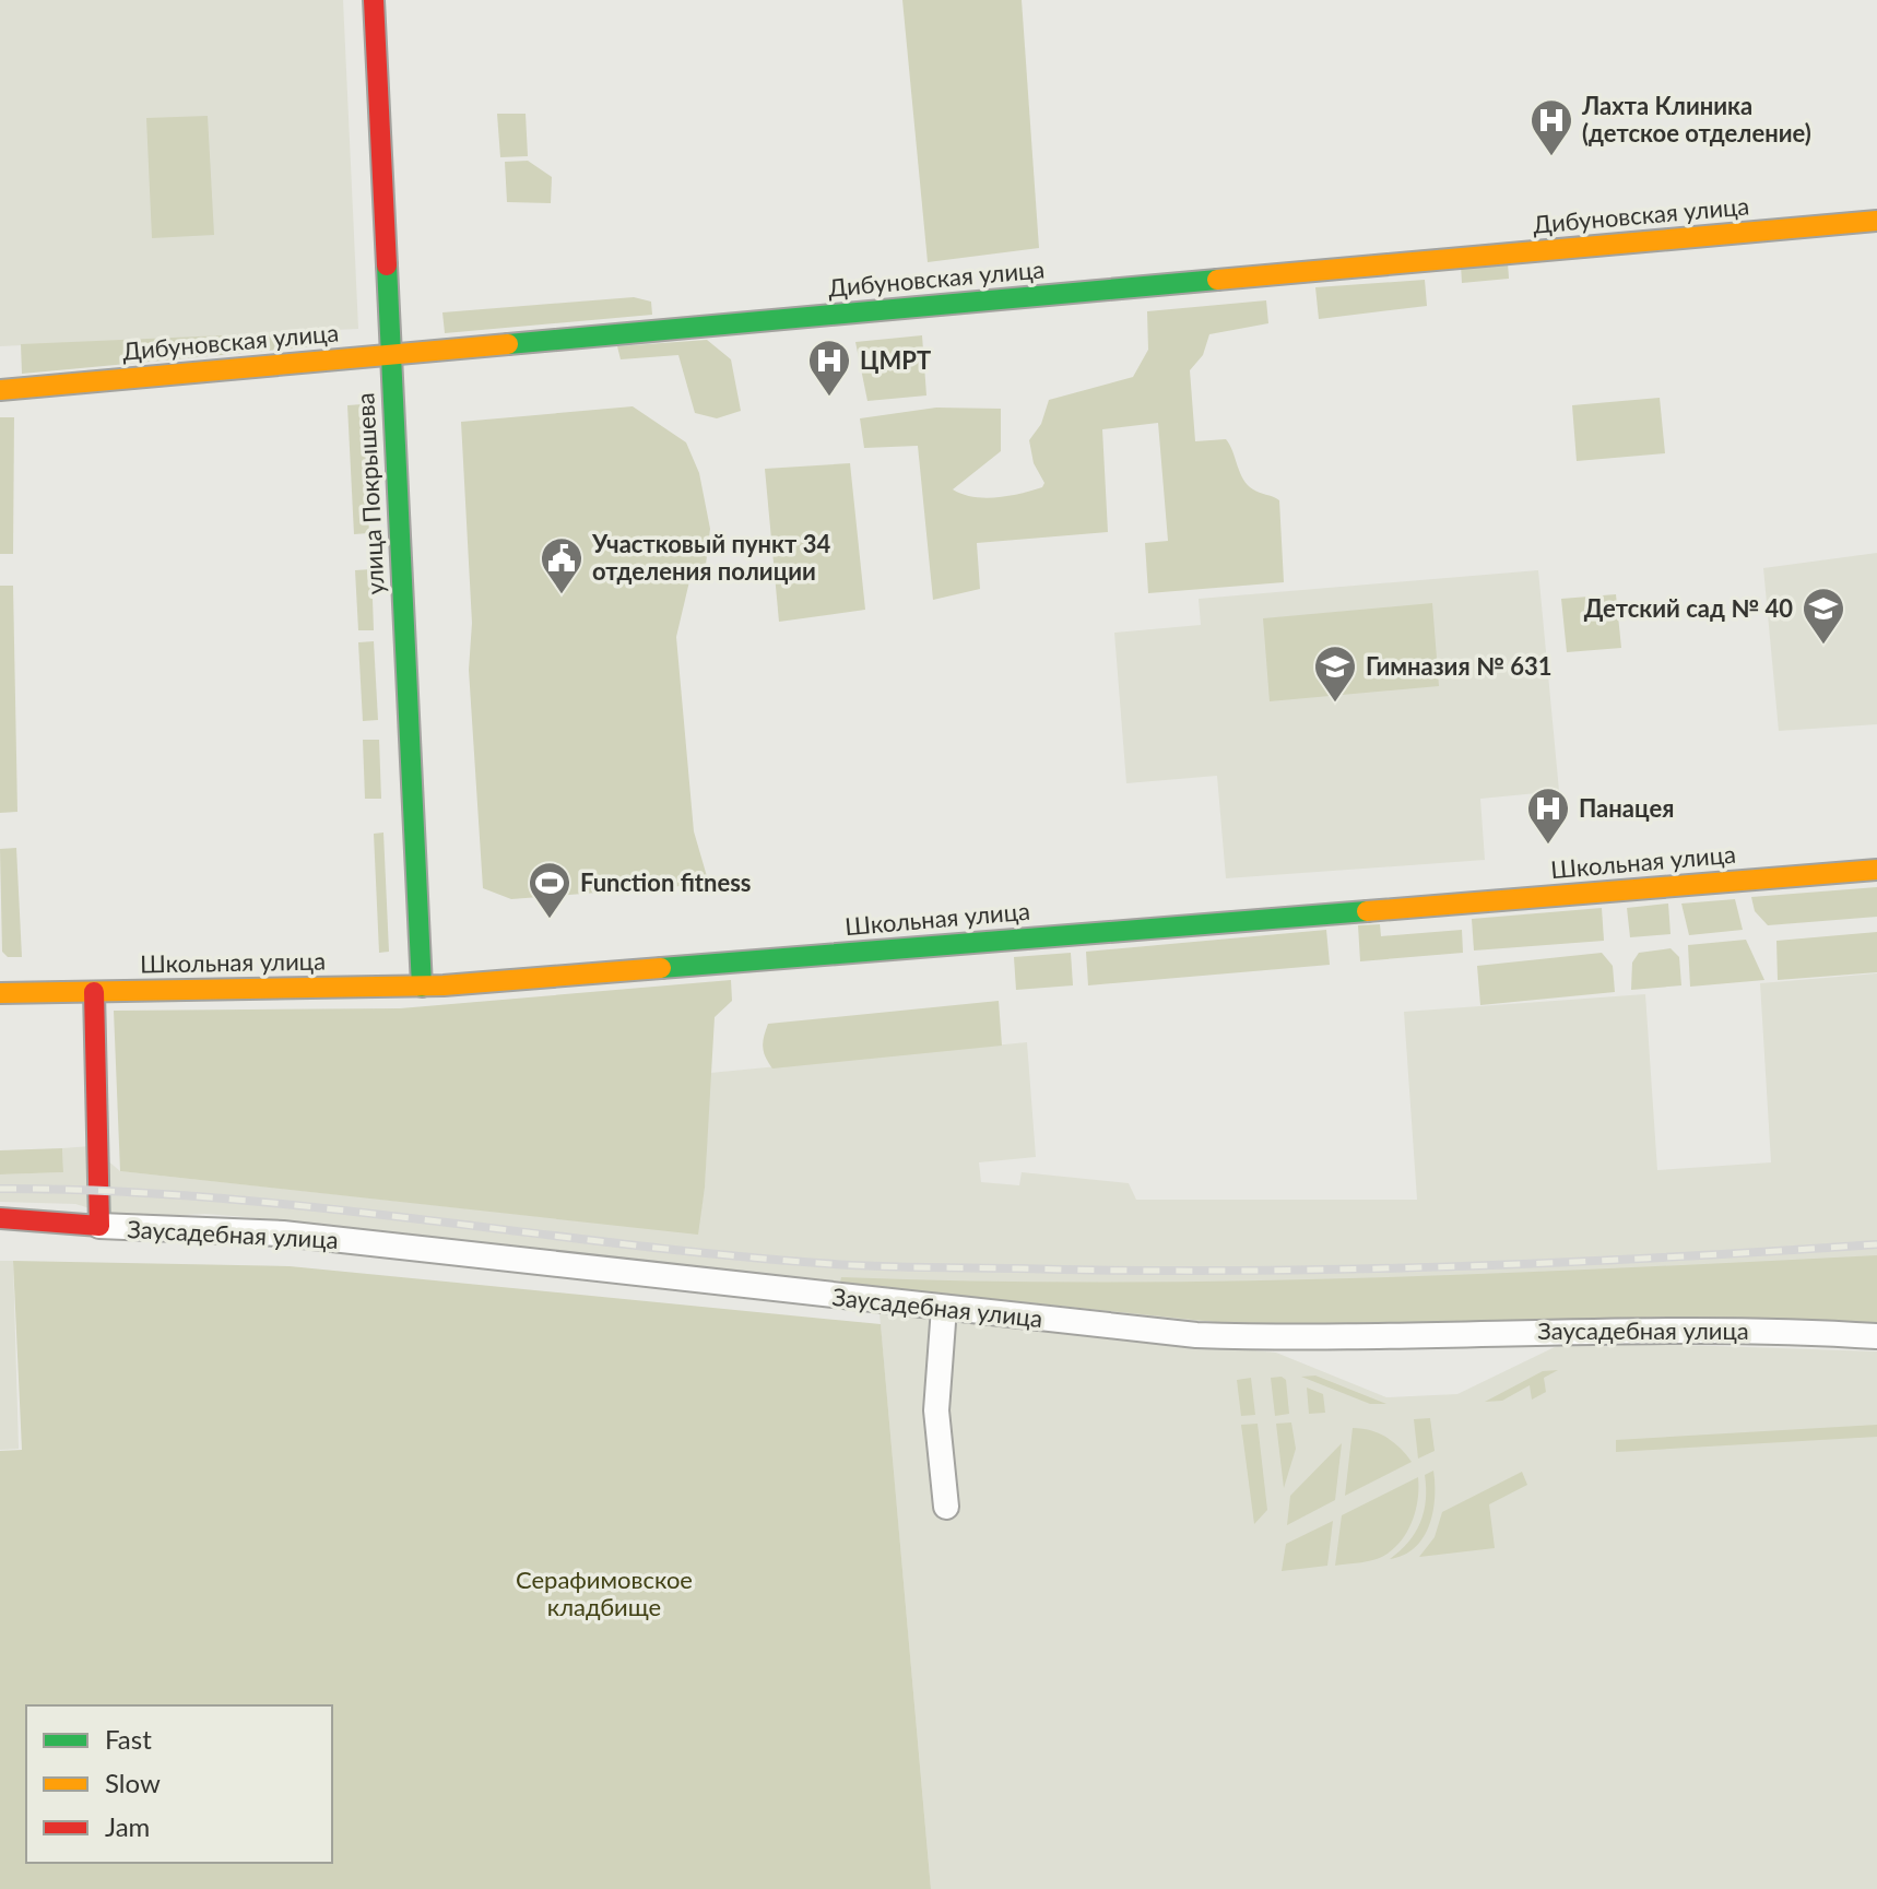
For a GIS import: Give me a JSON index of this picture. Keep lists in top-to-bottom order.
{
  "streets": {
    "street": [
      "Дибуновская улица",
      "улица Покрышева",
      "Школьная улица",
      "Заусадебная улица"
    ]
  },
  "crossings": [
    ["Дибуновская улица", "улица Покрышева"],
    ["улица Покрышева", "Школьная улица"]
  ],
  "parks": ["Серафимовское кладбище"],
  "places": {
    "hospital": ["Лахта Клиника (детское отделение)", "ЦМРТ", "Панацея"],
    "public building": ["Участковый пункт 34 отделения полиции"],
    "school or university": ["Детский сад № 40", "Гимназия № 631"],
    "sports": ["Function fitness"]
  },
  "legend": ["Fast", "Slow", "Jam"]
}
